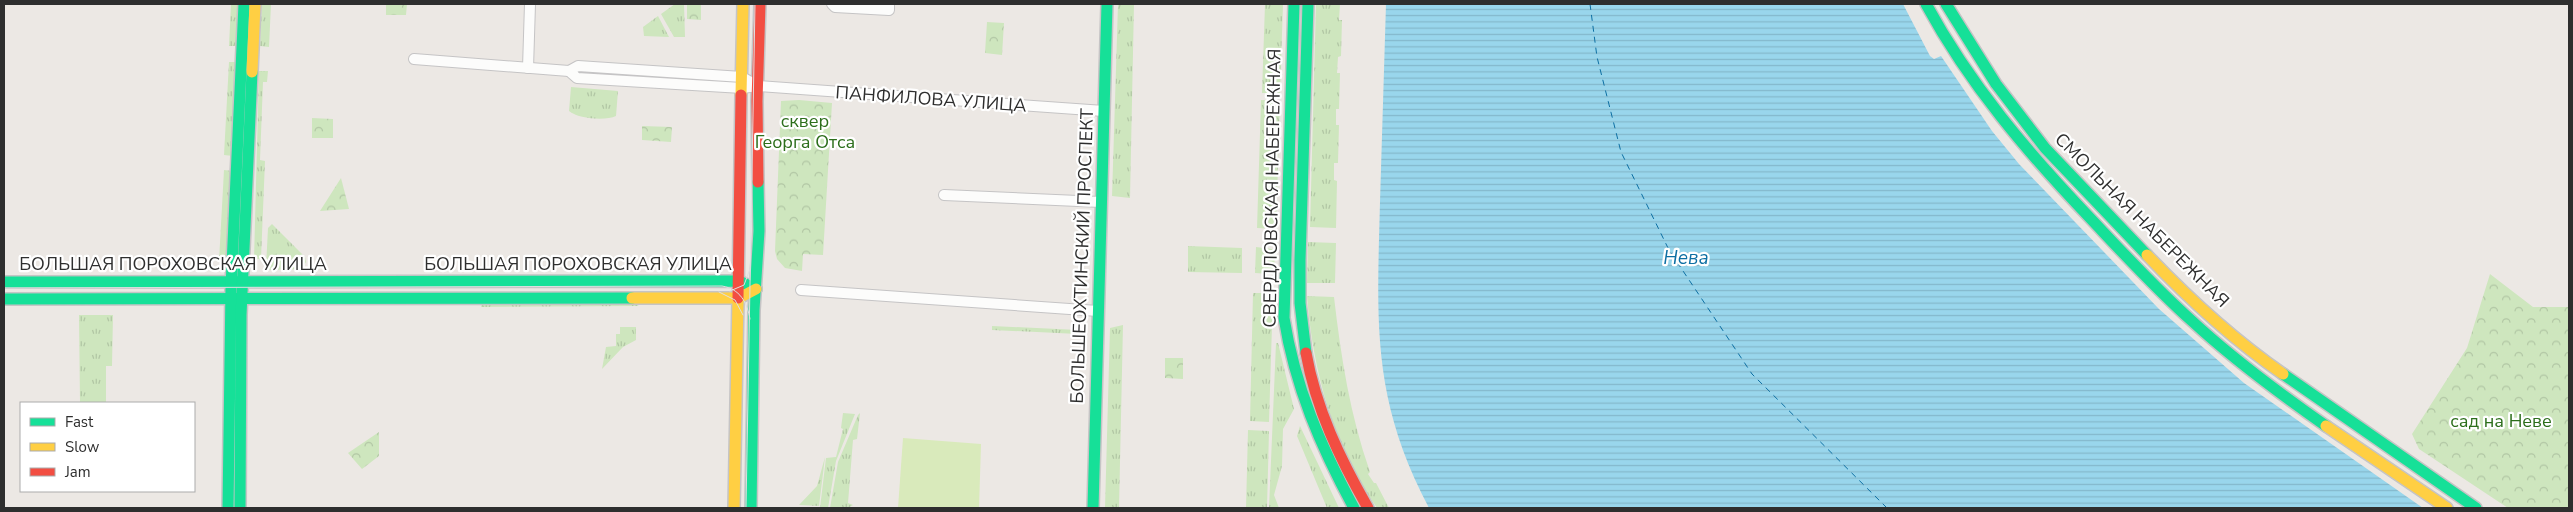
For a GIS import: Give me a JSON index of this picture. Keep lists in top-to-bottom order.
{
  "streets": {
    "main road": [
      "СВЕРДЛОВСКАЯ НАБЕРЕЖНАЯ",
      "СМОЛЬНАЯ НАБЕРЕЖНАЯ",
      "БОЛЬШЕОХТИНСКИЙ ПРОСПЕКТ",
      "БОЛЬШАЯ ПОРОХОВСКАЯ УЛИЦА"
    ],
    "street": ["ПАНФИЛОВА УЛИЦА"]
  },
  "crossings": [
    ["ПАНФИЛОВА УЛИЦА", "БОЛЬШЕОХТИНСКИЙ ПРОСПЕКТ"]
  ],
  "water": ["Нева"],
  "parks": ["сквер Георга Отса", "сад на Неве"],
  "legend": ["Fast", "Slow", "Jam"]
}
